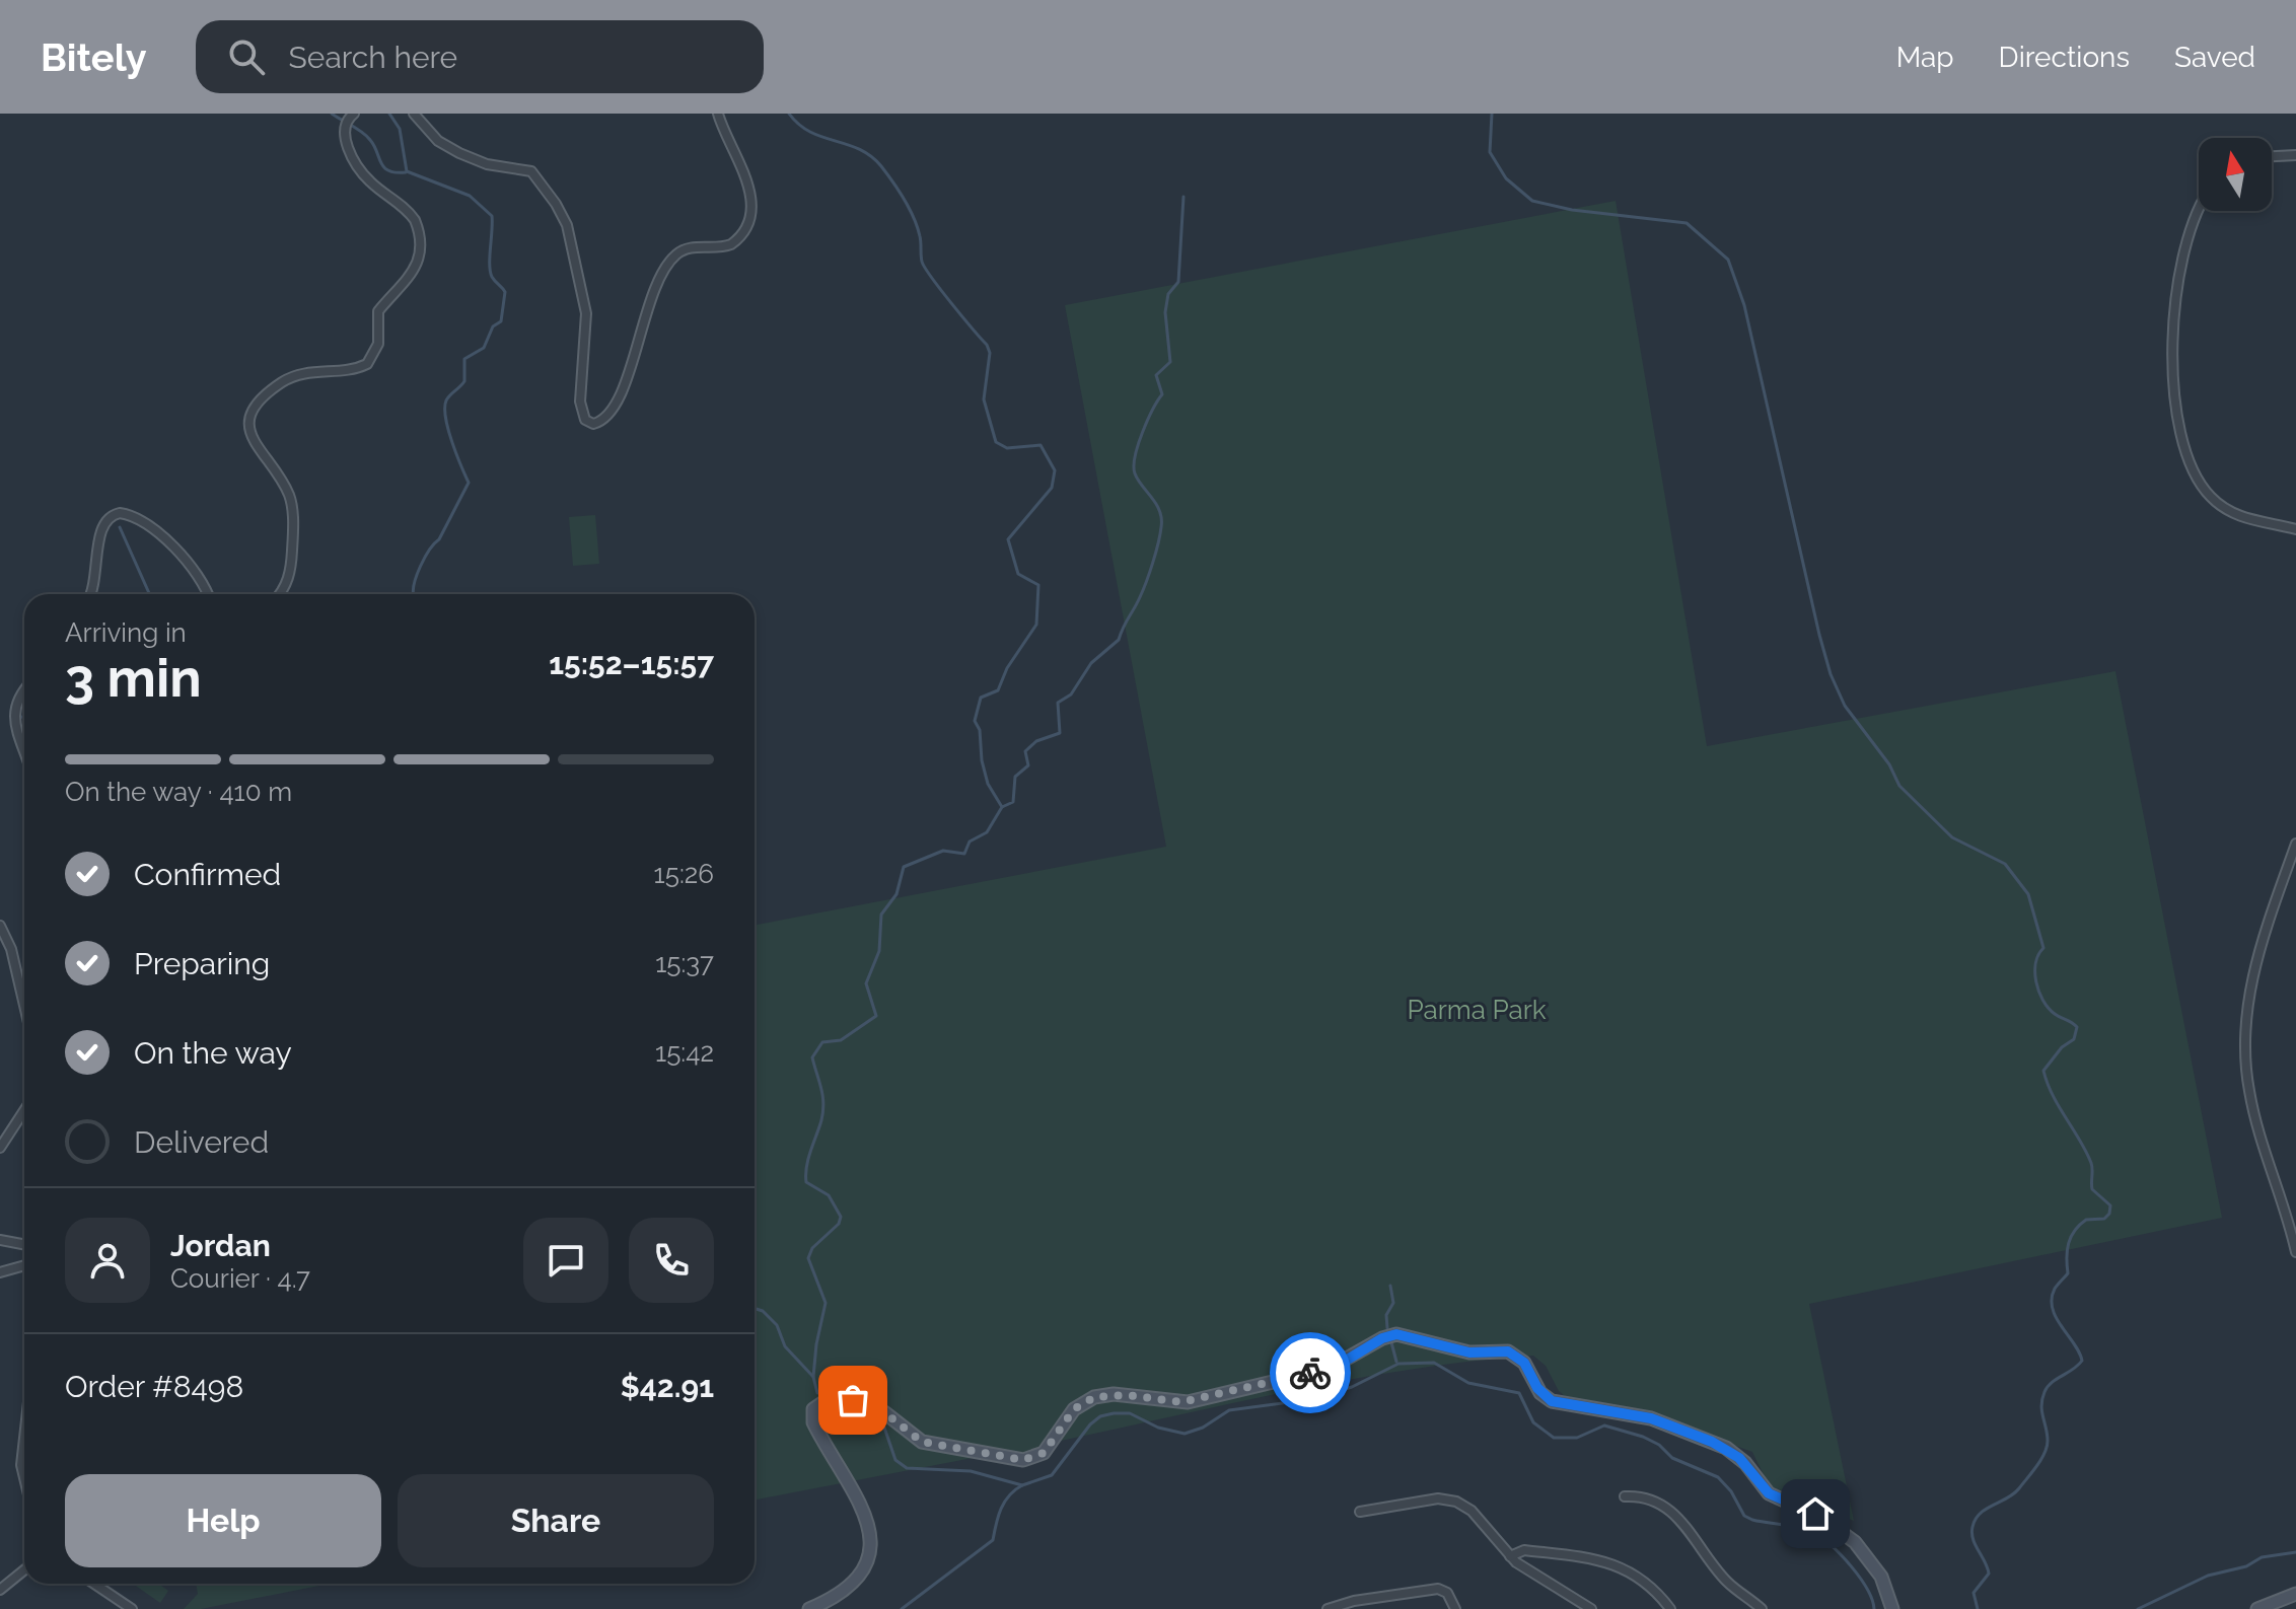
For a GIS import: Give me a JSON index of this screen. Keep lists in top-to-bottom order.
{
  "parks": ["Parma Park"],
  "north": "top",
  "page": {
    "header": "Bitely",
    "search": "Search here",
    "nav": ["Map", "Directions", "Saved"],
    "heading": ["3 min", "Arriving in", "15:52–15:57"],
    "panel": [
      "Jordan",
      "Courier · 4.7",
      "Order #8498",
      "$42.91"
    ],
    "bar": "On the way · 410 m",
    "list": [
      ["Confirmed", "15:26"],
      ["Preparing", "15:37"],
      ["On the way", "15:42"],
      "Delivered"
    ],
    "buttons": ["Help", "Share"]
  }
}
